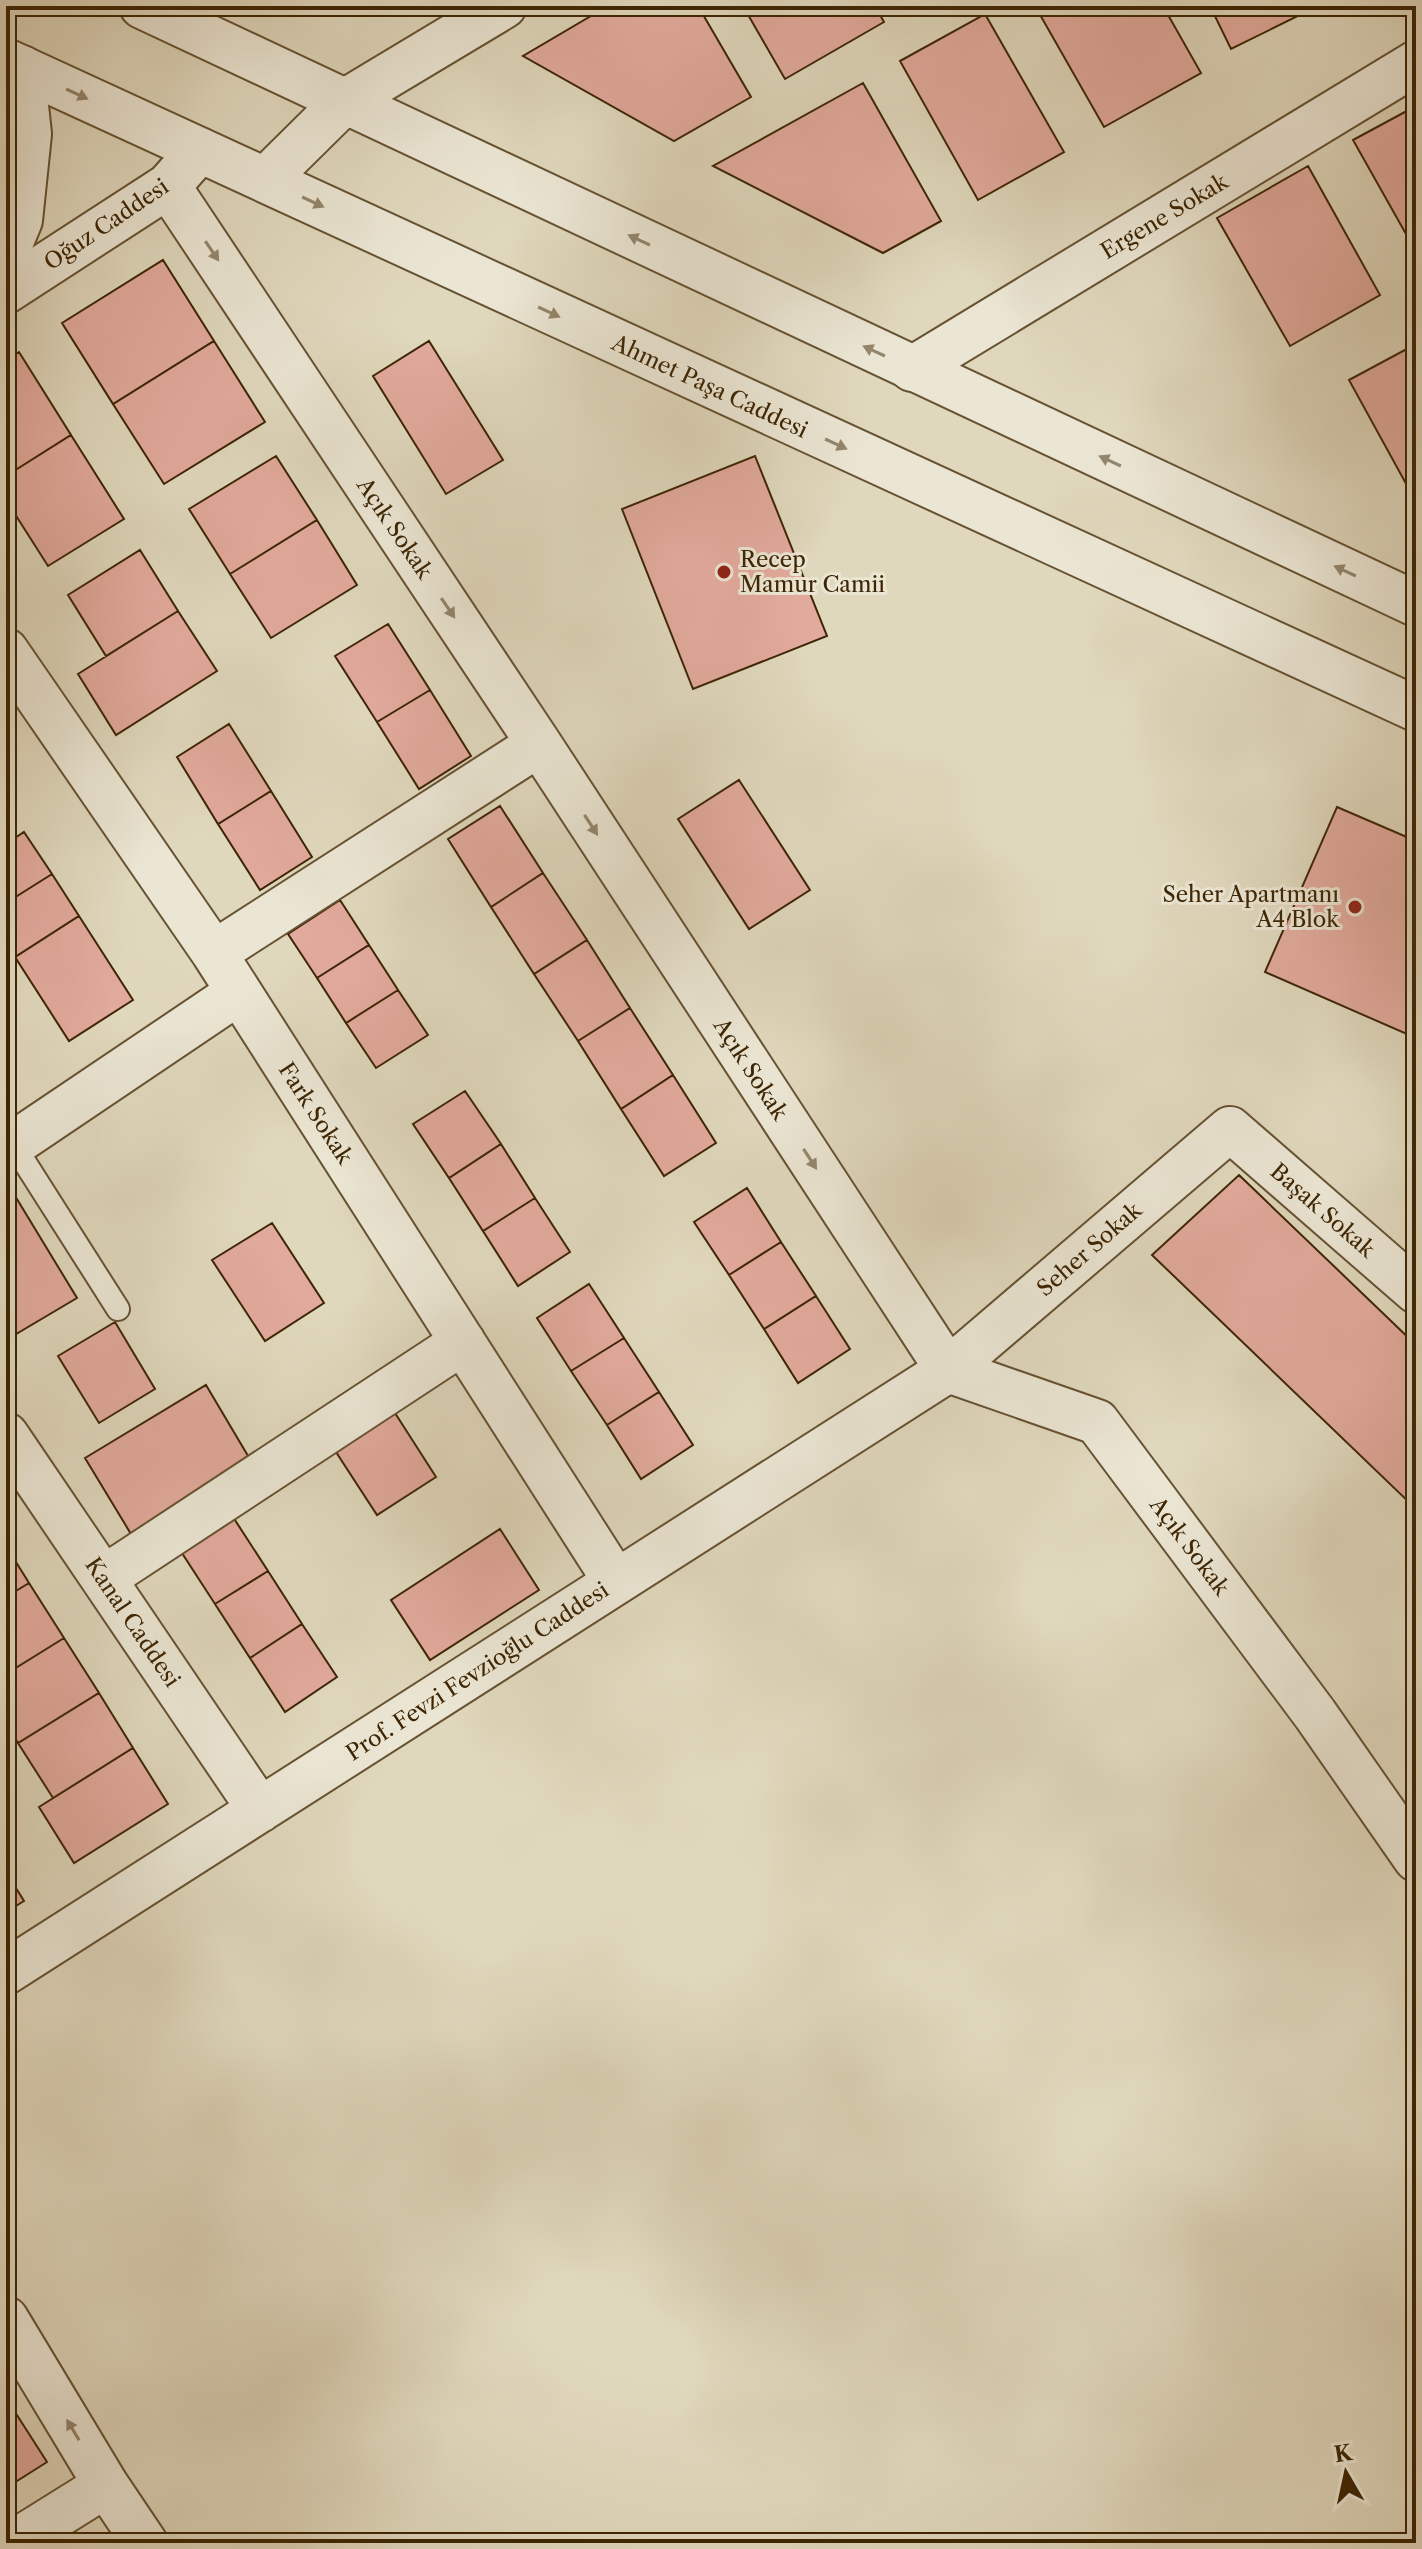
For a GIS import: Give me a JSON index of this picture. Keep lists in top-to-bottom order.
{
  "streets": {
    "street": [
      "Ergene Sokak",
      "Oğuz Caddesi",
      "Ahmet Paşa Caddesi",
      "Açık Sokak",
      "Fark Sokak",
      "Başak Sokak",
      "Seher Sokak",
      "Kanal Caddesi",
      "Prof. Fevzi Fevzioğlu Caddesi"
    ]
  },
  "crossings": [
    ["Oğuz Caddesi", "Ahmet Paşa Caddesi"],
    ["Oğuz Caddesi", "Açık Sokak"],
    ["Açık Sokak", "Seher Sokak"],
    ["Açık Sokak", "Prof. Fevzi Fevzioğlu Caddesi"],
    ["Fark Sokak", "Prof. Fevzi Fevzioğlu Caddesi"],
    ["Başak Sokak", "Seher Sokak"],
    ["Seher Sokak", "Prof. Fevzi Fevzioğlu Caddesi"],
    ["Kanal Caddesi", "Prof. Fevzi Fevzioğlu Caddesi"]
  ],
  "one_way": ["Açık Sokak"],
  "places": ["Recep Mamur Camii", "Seher Apartmanı A4 Blok"],
  "north": "top"
}
